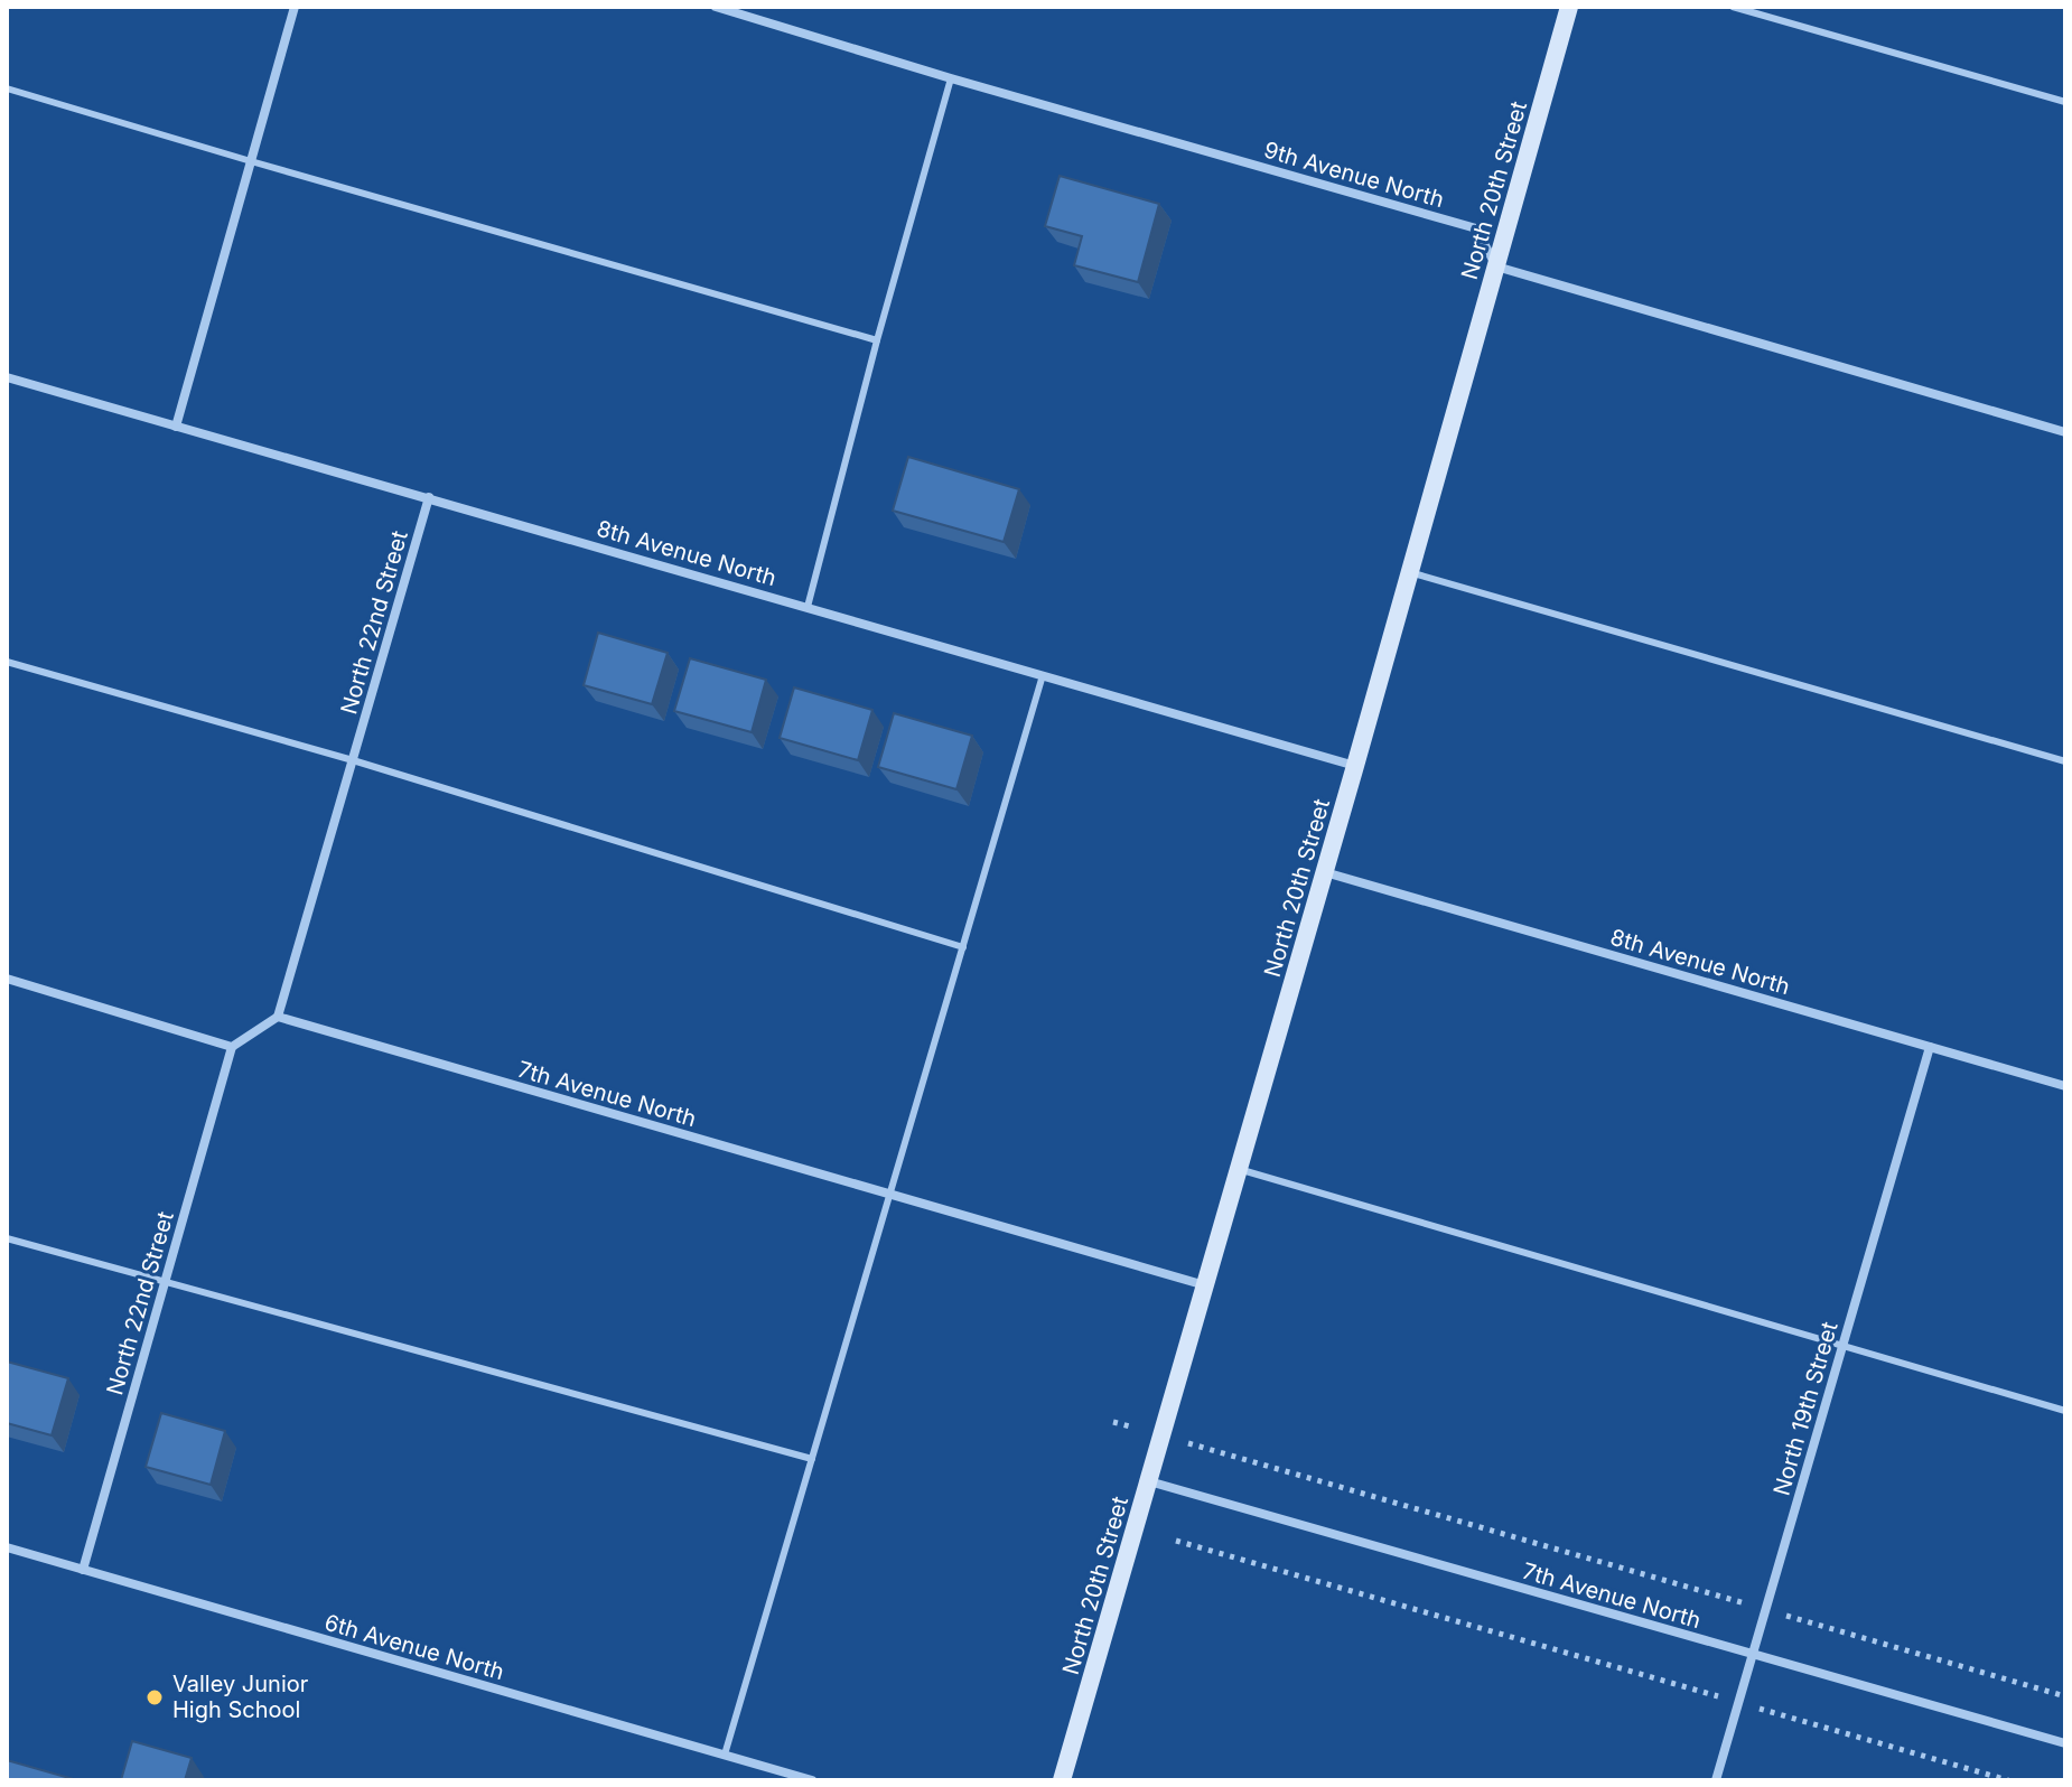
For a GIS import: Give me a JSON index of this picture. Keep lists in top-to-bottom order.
{
  "streets": {
    "street": [
      "9th Avenue North",
      "North 20th Street",
      "8th Avenue North",
      "North 22nd Street",
      "7th Avenue North",
      "North 19th Street",
      "6th Avenue North"
    ]
  },
  "crossings": [
    ["9th Avenue North", "North 20th Street"],
    ["North 20th Street", "8th Avenue North"],
    ["North 20th Street", "7th Avenue North"],
    ["8th Avenue North", "North 22nd Street"],
    ["8th Avenue North", "North 19th Street"],
    ["North 22nd Street", "7th Avenue North"],
    ["North 22nd Street", "6th Avenue North"],
    ["7th Avenue North", "North 19th Street"]
  ],
  "places": ["Valley Junior High School"]
}
